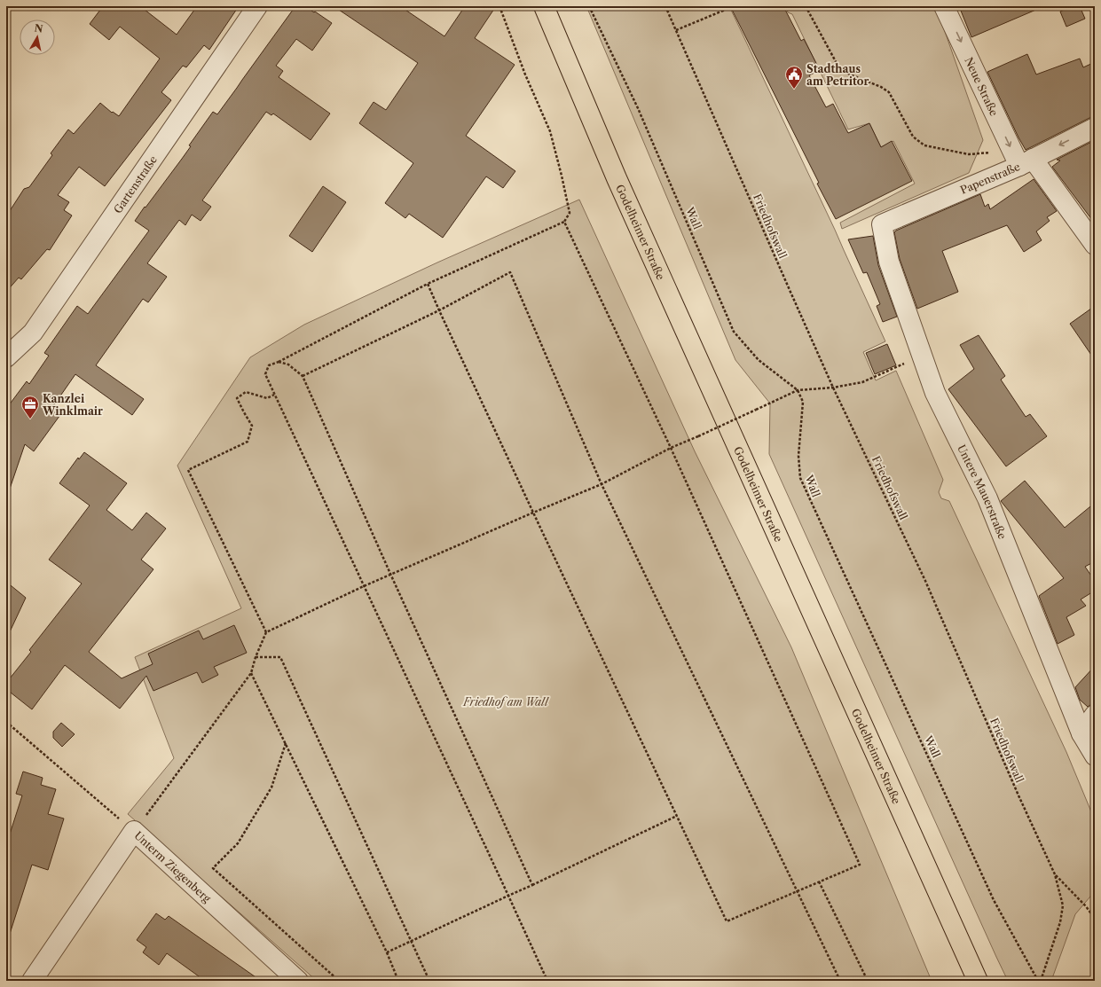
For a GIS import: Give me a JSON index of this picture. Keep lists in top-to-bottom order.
{
  "streets": {
    "main road": ["Godelheimer Straße"],
    "street": [
      "Neue Straße",
      "Papenstraße",
      "Gartenstraße",
      "Untere Mauerstraße",
      "Unterm Ziegenberg"
    ],
    "path": ["Wall", "Friedhofswall"]
  },
  "crossings": [
    ["Neue Straße", "Papenstraße"],
    ["Papenstraße", "Untere Mauerstraße"]
  ],
  "one_way": ["Neue Straße"],
  "parks": ["Friedhof am Wall"],
  "places": {
    "public building": ["Stadthaus am Petritor"],
    "office": ["Kanzlei Winklmair"]
  },
  "north": "top"
}
